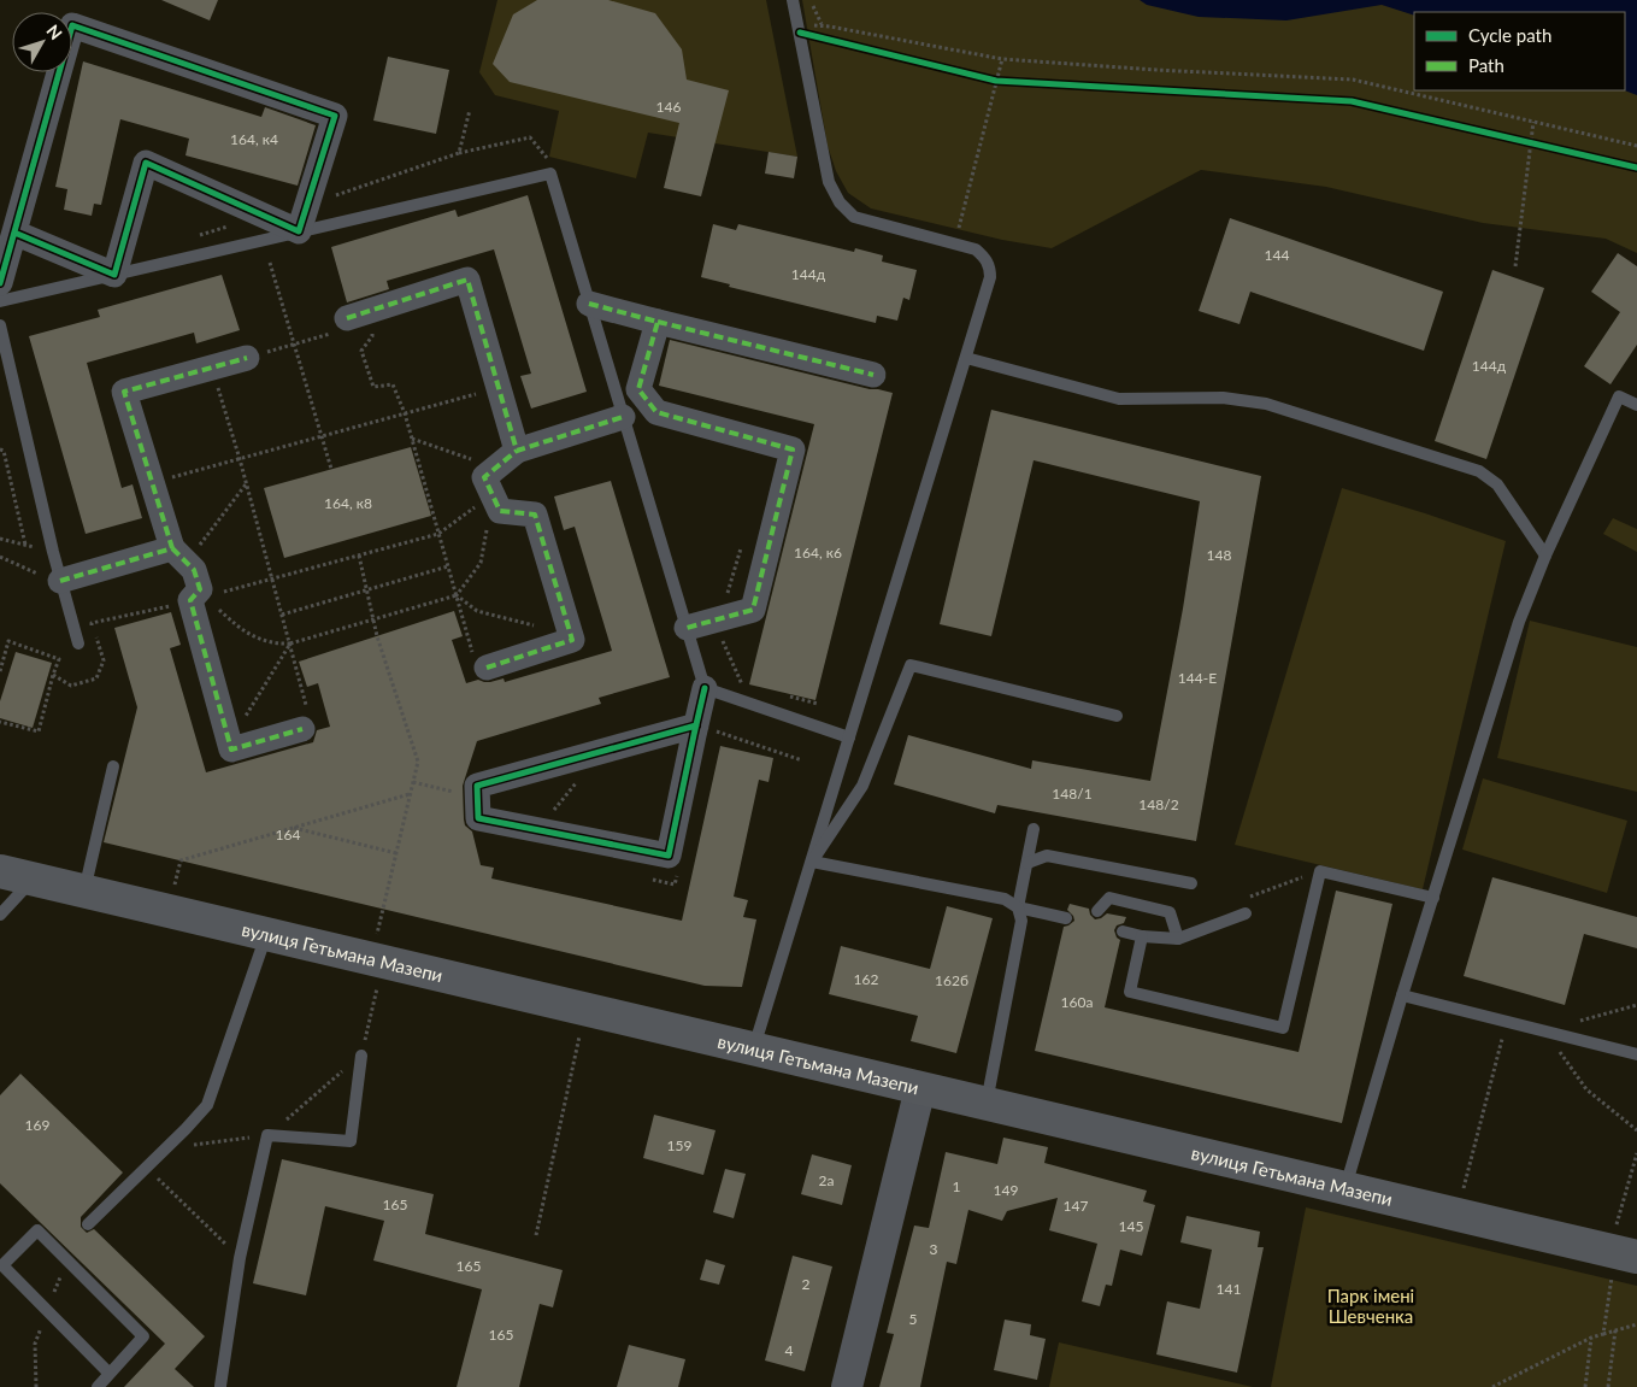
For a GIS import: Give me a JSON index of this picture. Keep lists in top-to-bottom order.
{
  "streets": {
    "main road": ["вулиця Гетьмана Мазепи"]
  },
  "parks": ["Парк імені Шевченка"],
  "house_numbers": [
    "146",
    "164, к4",
    "144",
    "144д",
    "144д",
    "164, к8",
    "164, к6",
    "148",
    "144-Е",
    "148/1",
    "148/2",
    "164",
    "162",
    "162б",
    "160а",
    "169",
    "159",
    "2а",
    "1",
    "149",
    "165",
    "147",
    "145",
    "3",
    "165",
    "2",
    "141",
    "5",
    "165",
    "4"
  ],
  "legend": ["Cycle path", "Path"],
  "north": "top right"
}
